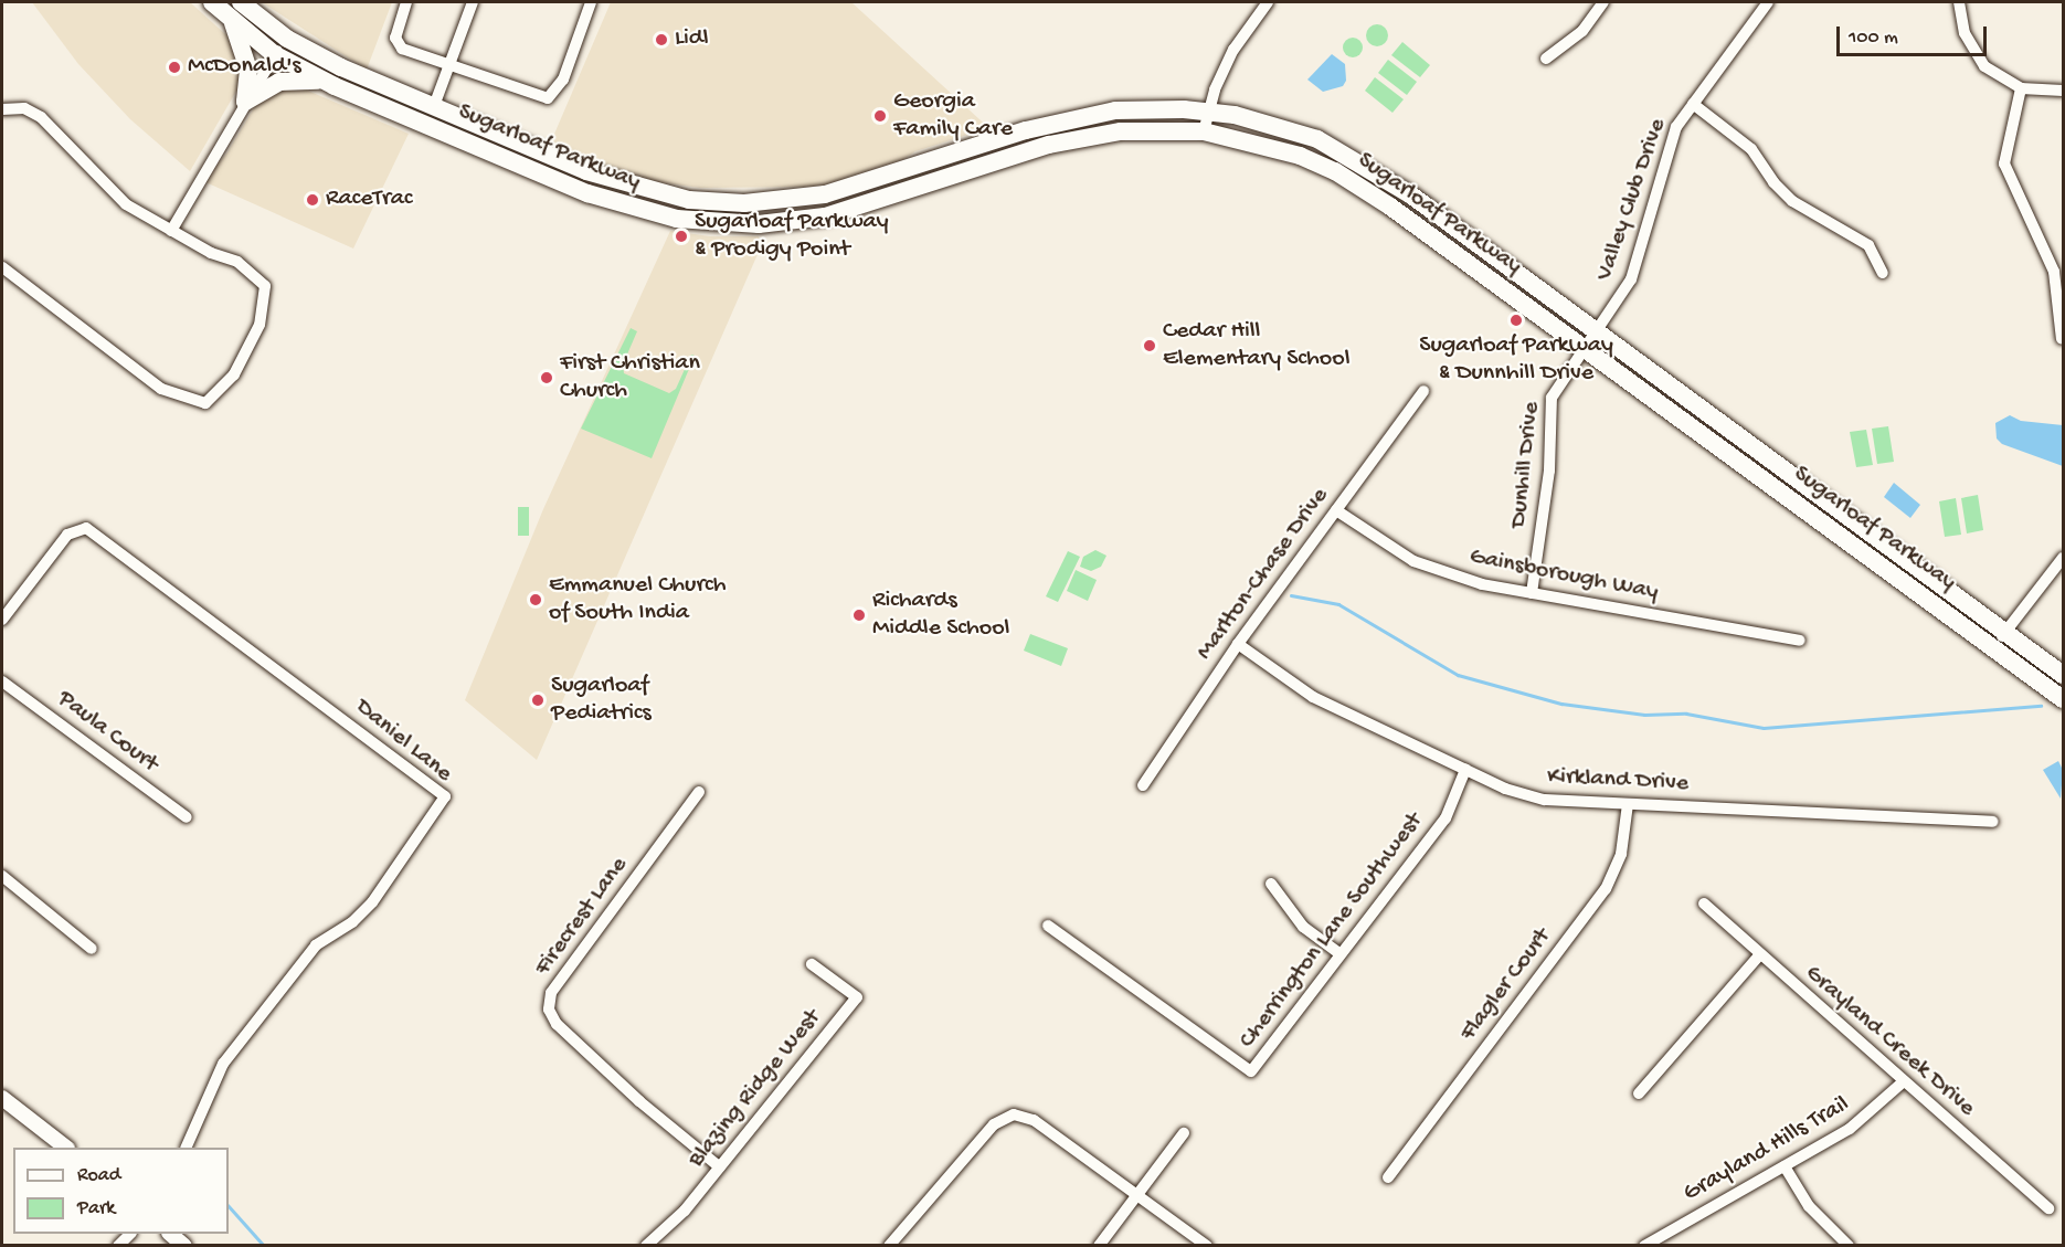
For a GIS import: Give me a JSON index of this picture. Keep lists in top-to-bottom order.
{
  "streets": {
    "main road": ["Sugarloaf Parkway"],
    "street": [
      "Valley Club Drive",
      "Dunhill Drive",
      "Marlton-Chase Drive",
      "Gainsborough Way",
      "Paula Court",
      "Daniel Lane",
      "Kirkland Drive",
      "Firecrest Lane",
      "Cherrington Lane Southwest",
      "Flagler Court",
      "Grayland Creek Drive",
      "Blazing Ridge West",
      "Grayland Hills Trail"
    ]
  },
  "crossings": [
    ["Sugarloaf Parkway", "Valley Club Drive"],
    ["Sugarloaf Parkway", "Dunhill Drive"],
    ["Valley Club Drive", "Dunhill Drive"],
    ["Dunhill Drive", "Gainsborough Way"],
    ["Marlton-Chase Drive", "Gainsborough Way"],
    ["Marlton-Chase Drive", "Kirkland Drive"],
    ["Kirkland Drive", "Cherrington Lane Southwest"],
    ["Kirkland Drive", "Flagler Court"],
    ["Firecrest Lane", "Blazing Ridge West"],
    ["Grayland Creek Drive", "Grayland Hills Trail"]
  ],
  "places": [
    "Lidl",
    "McDonald's",
    "Georgia Family Care",
    "RaceTrac",
    "Sugarloaf Parkway & Prodigy Point",
    "Sugarloaf Parkway & Dunnhill Drive",
    "Cedar Hill Elementary School",
    "First Christian Church",
    "Emmanuel Church of South India",
    "Richards Middle School",
    "Sugarloaf Pediatrics"
  ],
  "legend": ["Road", "Park"],
  "scale_bar": "100 m"
}
